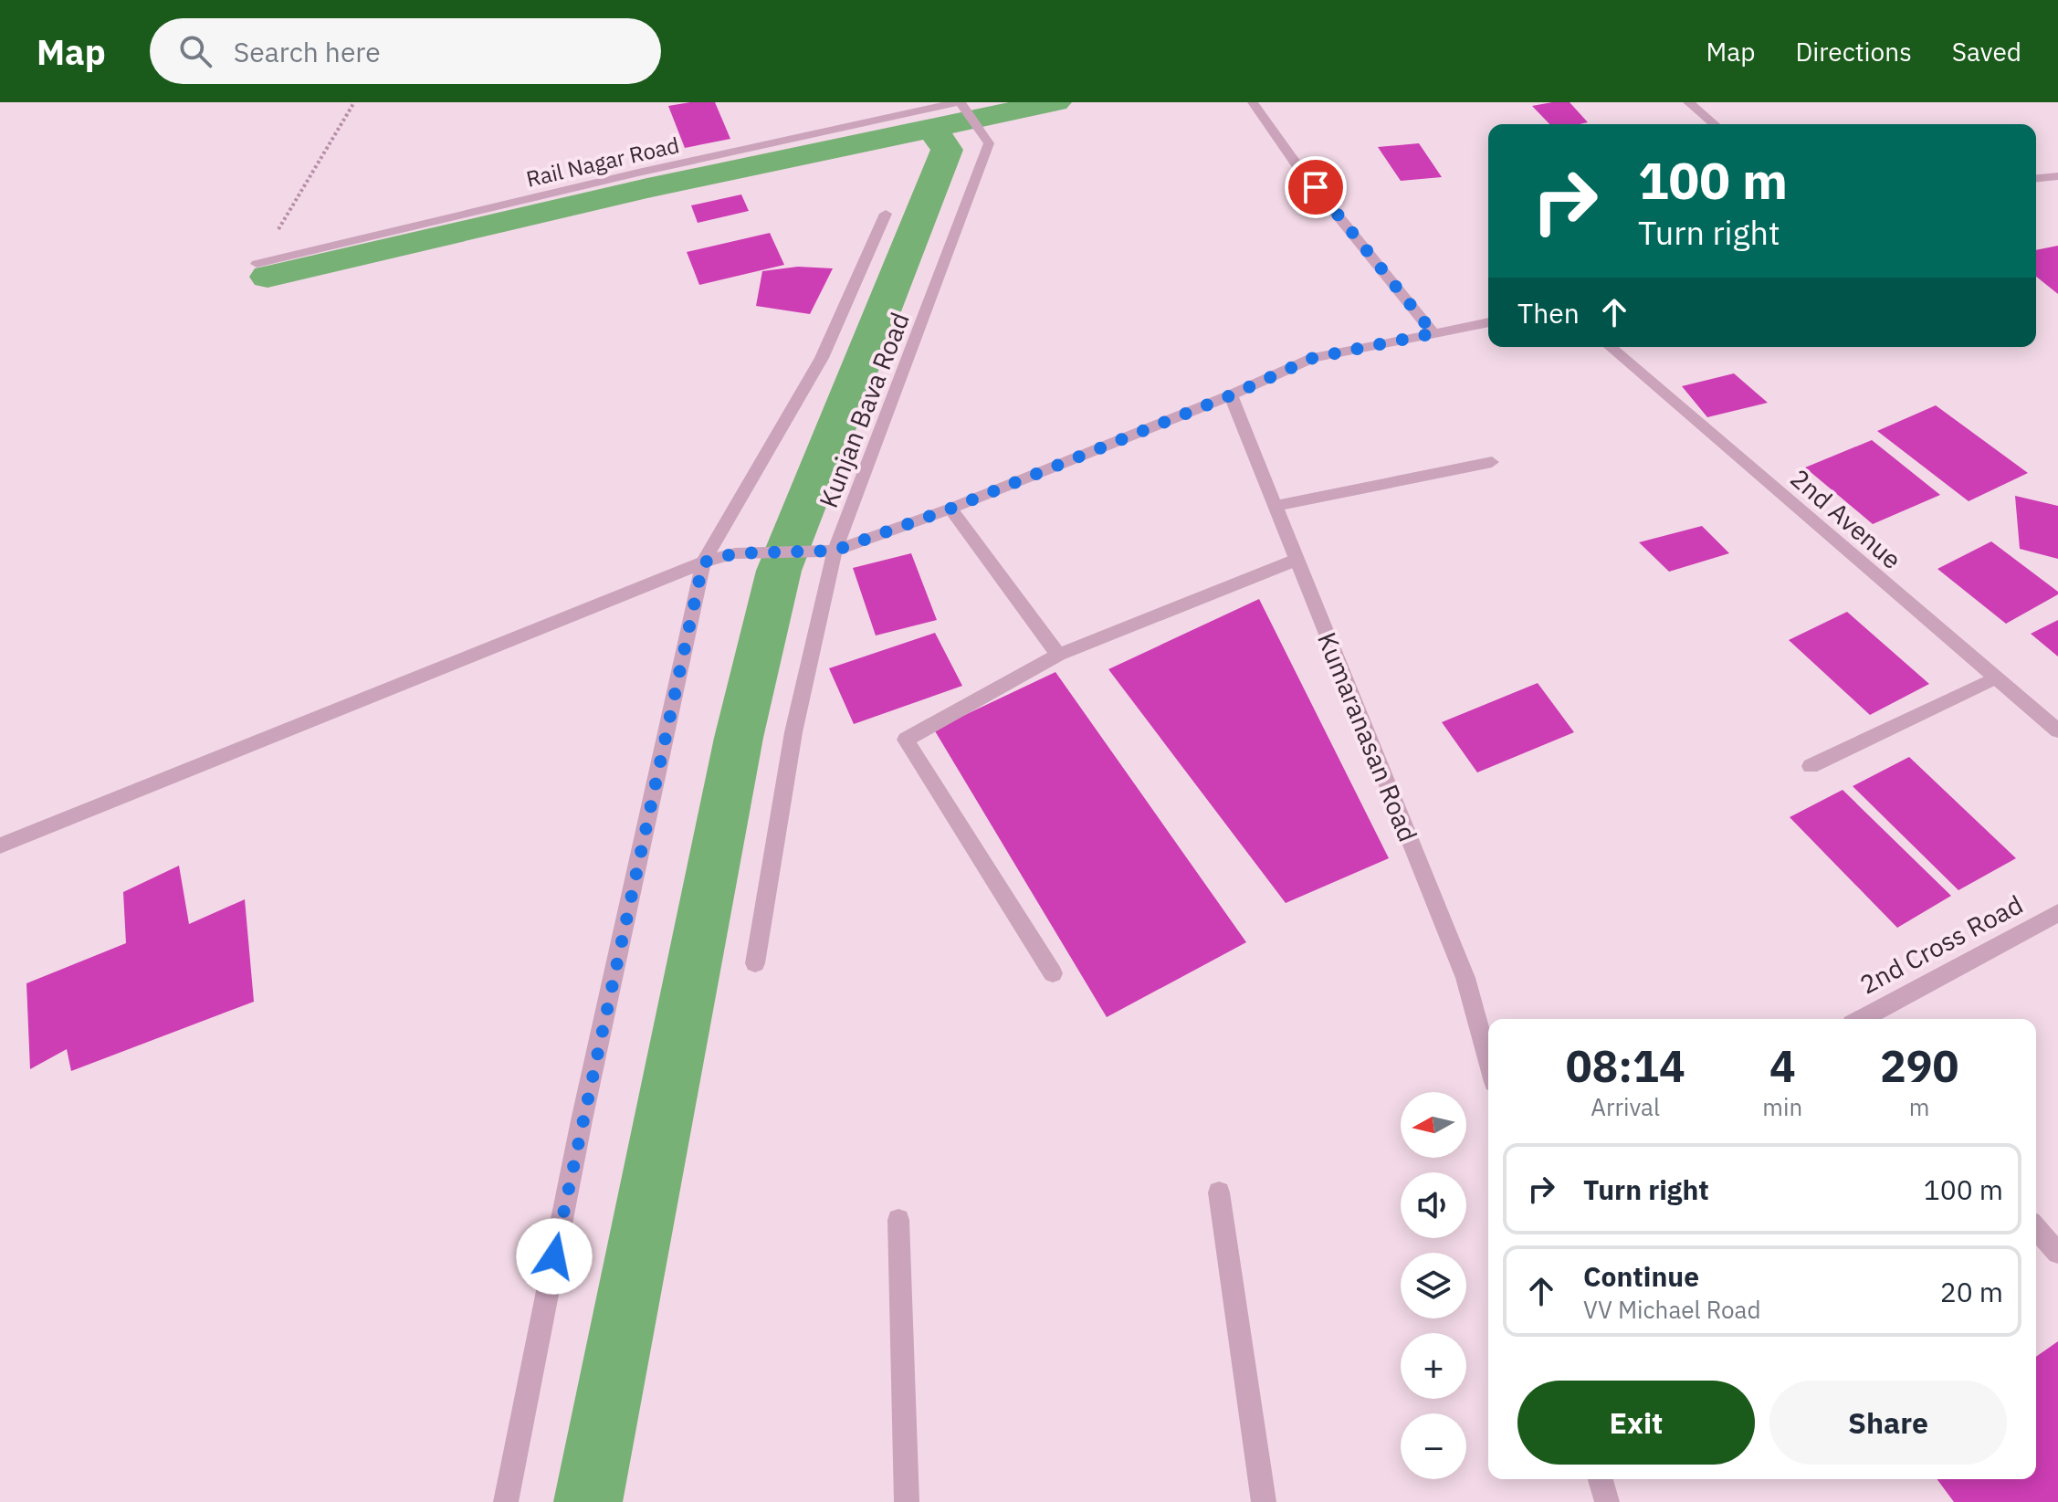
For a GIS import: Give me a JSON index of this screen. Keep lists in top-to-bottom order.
{
  "streets": {
    "street": [
      "Rail Nagar Road",
      "Kunjan Bava Road",
      "2nd Avenue",
      "Kumaranasan Road",
      "2nd Cross Road"
    ]
  },
  "crossings": [
    ["Rail Nagar Road", "Kunjan Bava Road"]
  ],
  "north": "left",
  "page": {
    "header": "Map",
    "search": "Search here",
    "nav": ["Map", "Directions", "Saved"],
    "turn": ["100 m", "Turn right"],
    "then": "Then",
    "eta": [
      "08:14",
      "Arrival",
      "4",
      "min",
      "290",
      "m"
    ],
    "map_buttons": ["+", "−"],
    "list": [
      {
        "name": "Turn right",
        "value": "100 m"
      },
      {
        "name": "Continue",
        "note": "VV Michael Road",
        "value": "20 m"
      }
    ],
    "buttons": ["Exit", "Share"]
  }
}
